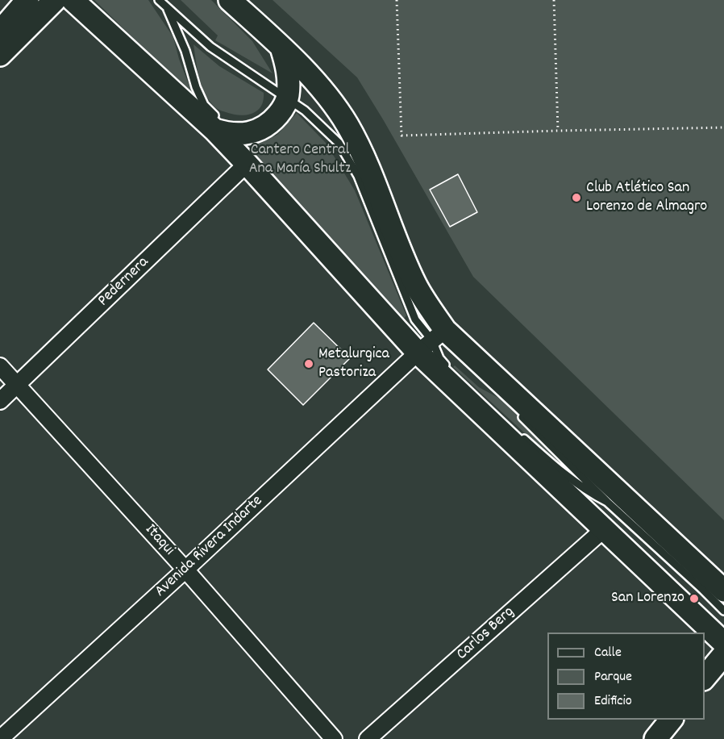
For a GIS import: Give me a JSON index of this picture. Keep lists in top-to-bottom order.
{
  "streets": {
    "street": [
      "Pedernera",
      "Itaqui",
      "Avenida Rivera Indarte",
      "Carlos Berg"
    ]
  },
  "crossings": [
    ["Pedernera", "Itaqui"],
    ["Itaqui", "Avenida Rivera Indarte"]
  ],
  "parks": ["Cantero Central Ana María Shultz"],
  "places": ["Club Atlético San Lorenzo de Almagro", "Metalurgica Pastoriza", "San Lorenzo"],
  "legend": ["Calle", "Parque", "Edificio"]
}
